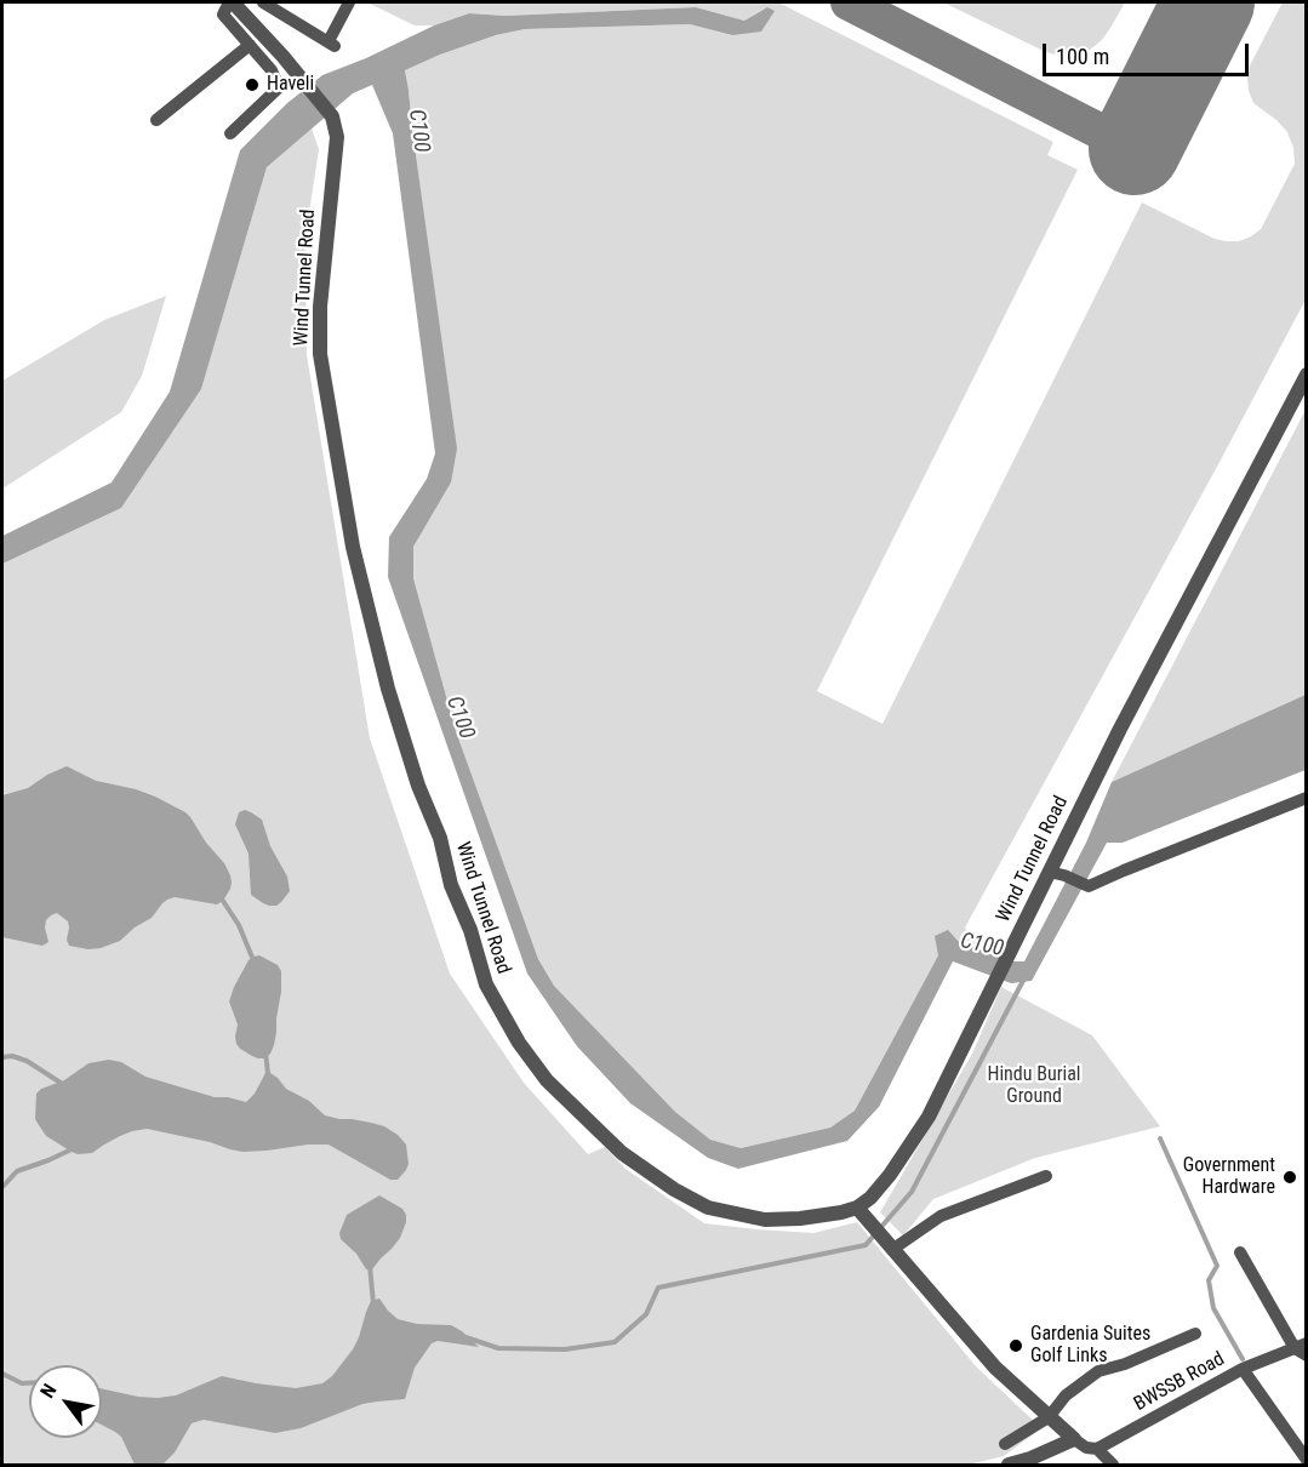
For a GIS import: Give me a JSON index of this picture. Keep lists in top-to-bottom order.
{
  "streets": {
    "street": ["Wind Tunnel Road", "BWSSB Road"]
  },
  "water": ["C100"],
  "parks": ["Hindu Burial Ground"],
  "places": ["Haveli", "Government Hardware", "Gardenia Suites Golf Links"],
  "scale_bar": "100 m",
  "north": "top left"
}
